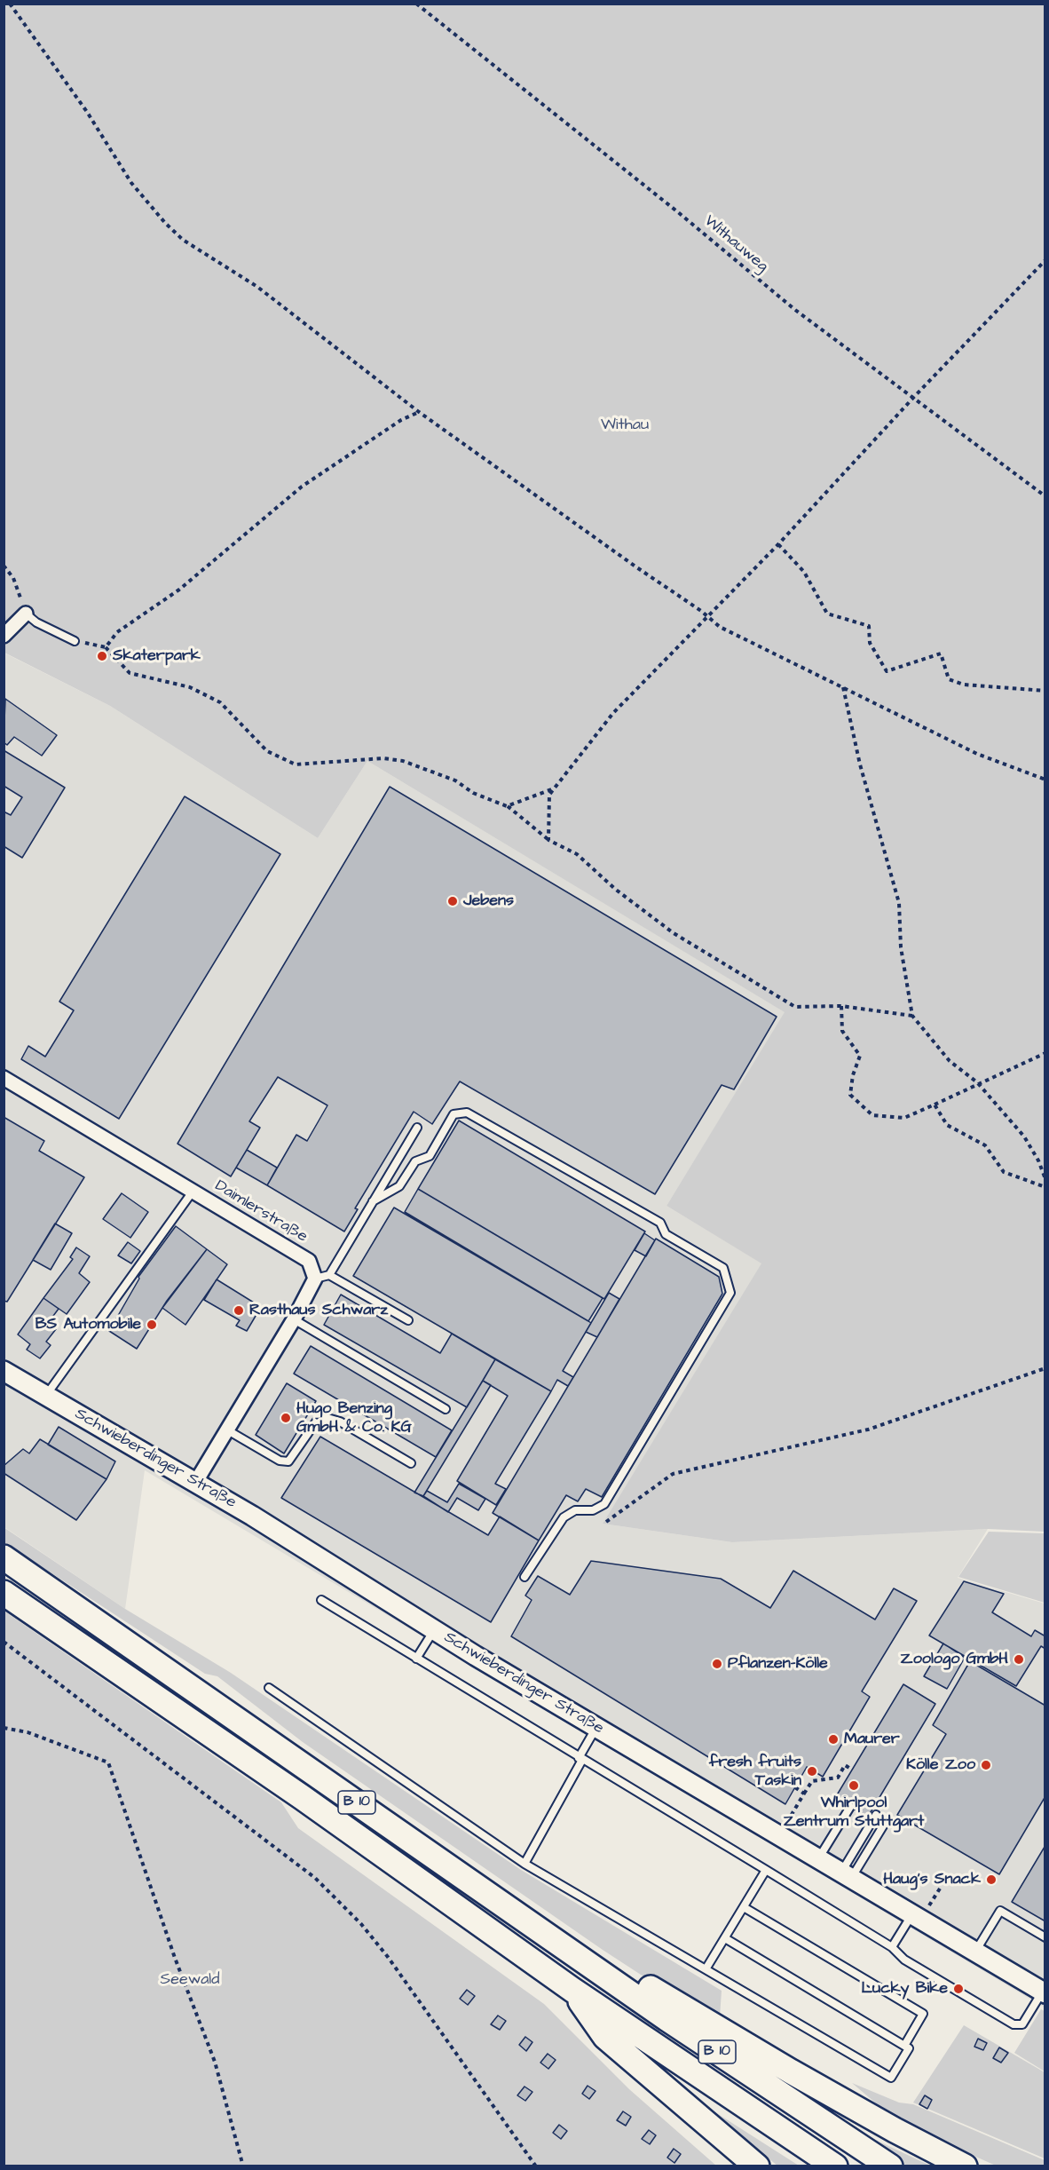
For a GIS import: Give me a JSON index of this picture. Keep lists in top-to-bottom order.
{
  "streets": {
    "highway": ["B 10"],
    "street": ["Daimlerstraße", "Schwieberdinger Straße"],
    "path": ["Withauweg"]
  },
  "parks": ["Withau", "Seewald"],
  "places": [
    "Skaterpark",
    "Jebens",
    "Rasthaus Schwarz",
    "BS Automobile",
    "Hugo Benzing GmbH & Co. KG",
    "Zoologo GmbH",
    "Pflanzen-Kölle",
    "Maurer",
    "Kölle Zoo",
    "fresh fruits Taskin",
    "Whirlpool Zentrum Stuttgart",
    "Haug's Snack",
    "Lucky Bike"
  ]
}
